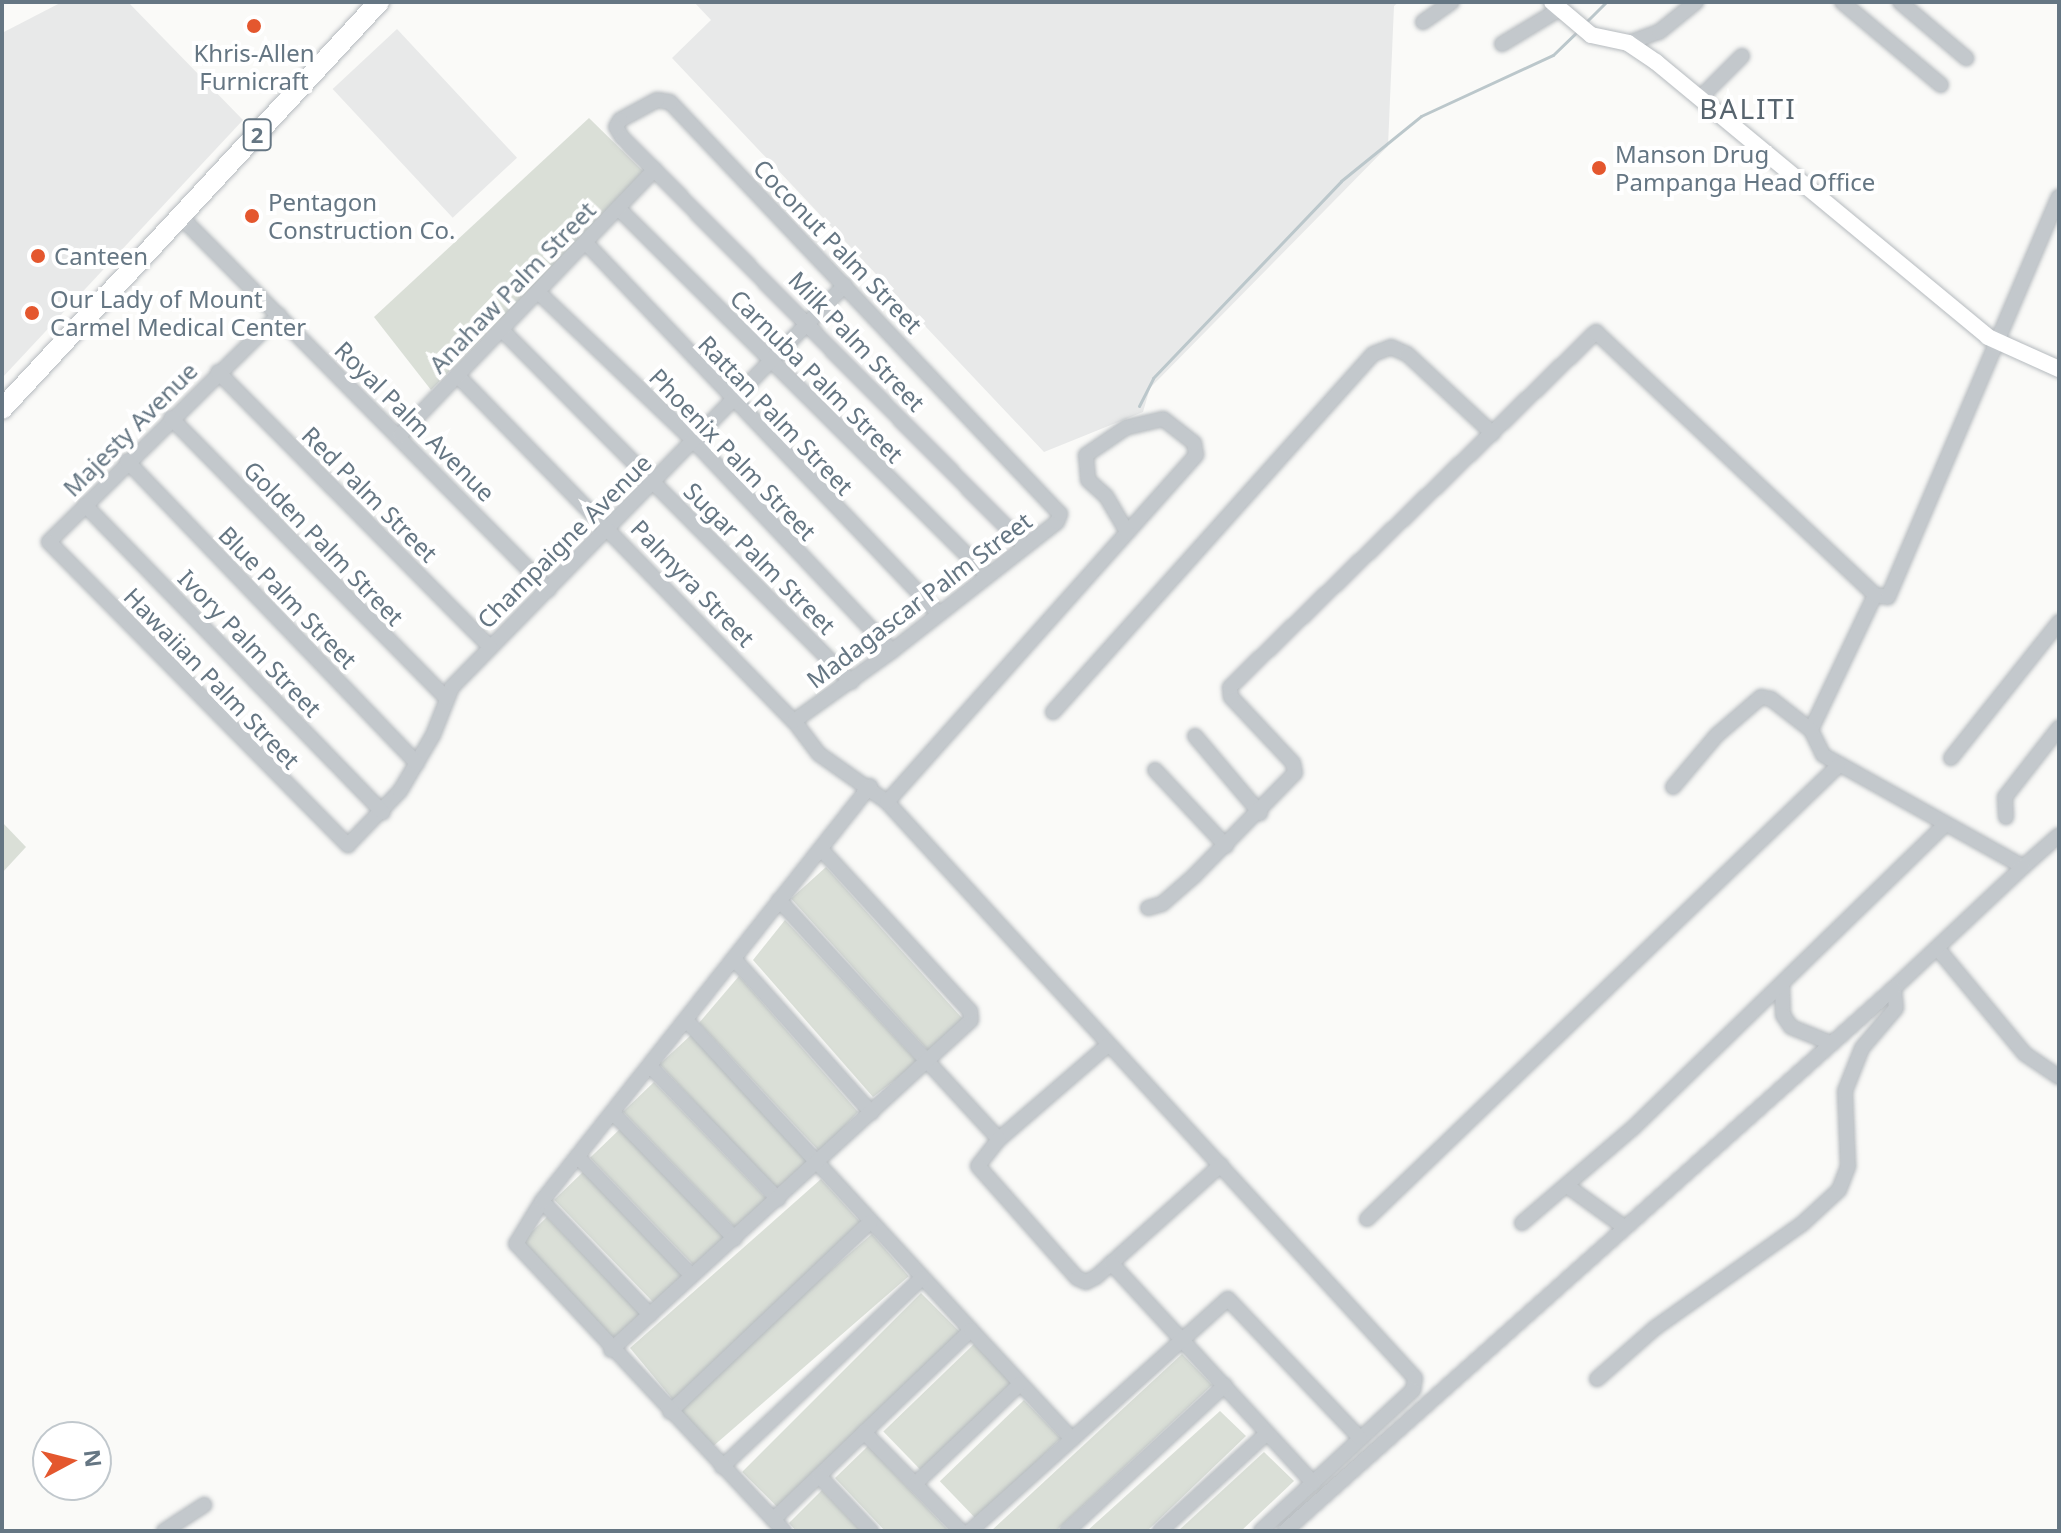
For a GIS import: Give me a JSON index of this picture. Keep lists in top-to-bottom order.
{
  "streets": {
    "highway": ["2"],
    "street": [
      "Coconut Palm Street",
      "Anahaw Palm Street",
      "Milk Palm Street",
      "Carnuba Palm Street",
      "Rattan Palm Street",
      "Royal Palm Avenue",
      "Majesty Avenue",
      "Phoenix Palm Street",
      "Red Palm Street",
      "Champaigne Avenue",
      "Golden Palm Street",
      "Sugar Palm Street",
      "Palmyra Street",
      "Blue Palm Street",
      "Madagascar Palm Street",
      "Ivory Palm Street",
      "Hawaiian Palm Street"
    ]
  },
  "crossings": [
    ["2", "Royal Palm Avenue"],
    ["Coconut Palm Street", "Anahaw Palm Street"],
    ["Coconut Palm Street", "Milk Palm Street"],
    ["Coconut Palm Street", "Champaigne Avenue"],
    ["Coconut Palm Street", "Madagascar Palm Street"],
    ["Anahaw Palm Street", "Milk Palm Street"],
    ["Anahaw Palm Street", "Carnuba Palm Street"],
    ["Anahaw Palm Street", "Rattan Palm Street"],
    ["Anahaw Palm Street", "Royal Palm Avenue"],
    ["Anahaw Palm Street", "Phoenix Palm Street"],
    ["Anahaw Palm Street", "Sugar Palm Street"],
    ["Anahaw Palm Street", "Palmyra Street"],
    ["Milk Palm Street", "Champaigne Avenue"],
    ["Milk Palm Street", "Madagascar Palm Street"],
    ["Carnuba Palm Street", "Champaigne Avenue"],
    ["Carnuba Palm Street", "Madagascar Palm Street"],
    ["Rattan Palm Street", "Champaigne Avenue"],
    ["Rattan Palm Street", "Madagascar Palm Street"],
    ["Royal Palm Avenue", "Majesty Avenue"],
    ["Royal Palm Avenue", "Champaigne Avenue"],
    ["Majesty Avenue", "Red Palm Street"],
    ["Majesty Avenue", "Golden Palm Street"],
    ["Majesty Avenue", "Blue Palm Street"],
    ["Majesty Avenue", "Ivory Palm Street"],
    ["Majesty Avenue", "Hawaiian Palm Street"],
    ["Phoenix Palm Street", "Champaigne Avenue"],
    ["Phoenix Palm Street", "Madagascar Palm Street"],
    ["Red Palm Street", "Champaigne Avenue"],
    ["Champaigne Avenue", "Golden Palm Street"],
    ["Champaigne Avenue", "Sugar Palm Street"],
    ["Champaigne Avenue", "Palmyra Street"],
    ["Champaigne Avenue", "Blue Palm Street"],
    ["Champaigne Avenue", "Ivory Palm Street"],
    ["Champaigne Avenue", "Hawaiian Palm Street"],
    ["Sugar Palm Street", "Madagascar Palm Street"],
    ["Palmyra Street", "Madagascar Palm Street"]
  ],
  "districts": ["BALITI"],
  "places": [
    "Khris-Allen Furnicraft",
    "Manson Drug Pampanga Head Office",
    "Pentagon Construction Co.",
    "Canteen",
    "Our Lady of Mount Carmel Medical Center"
  ],
  "north": "right"
}
